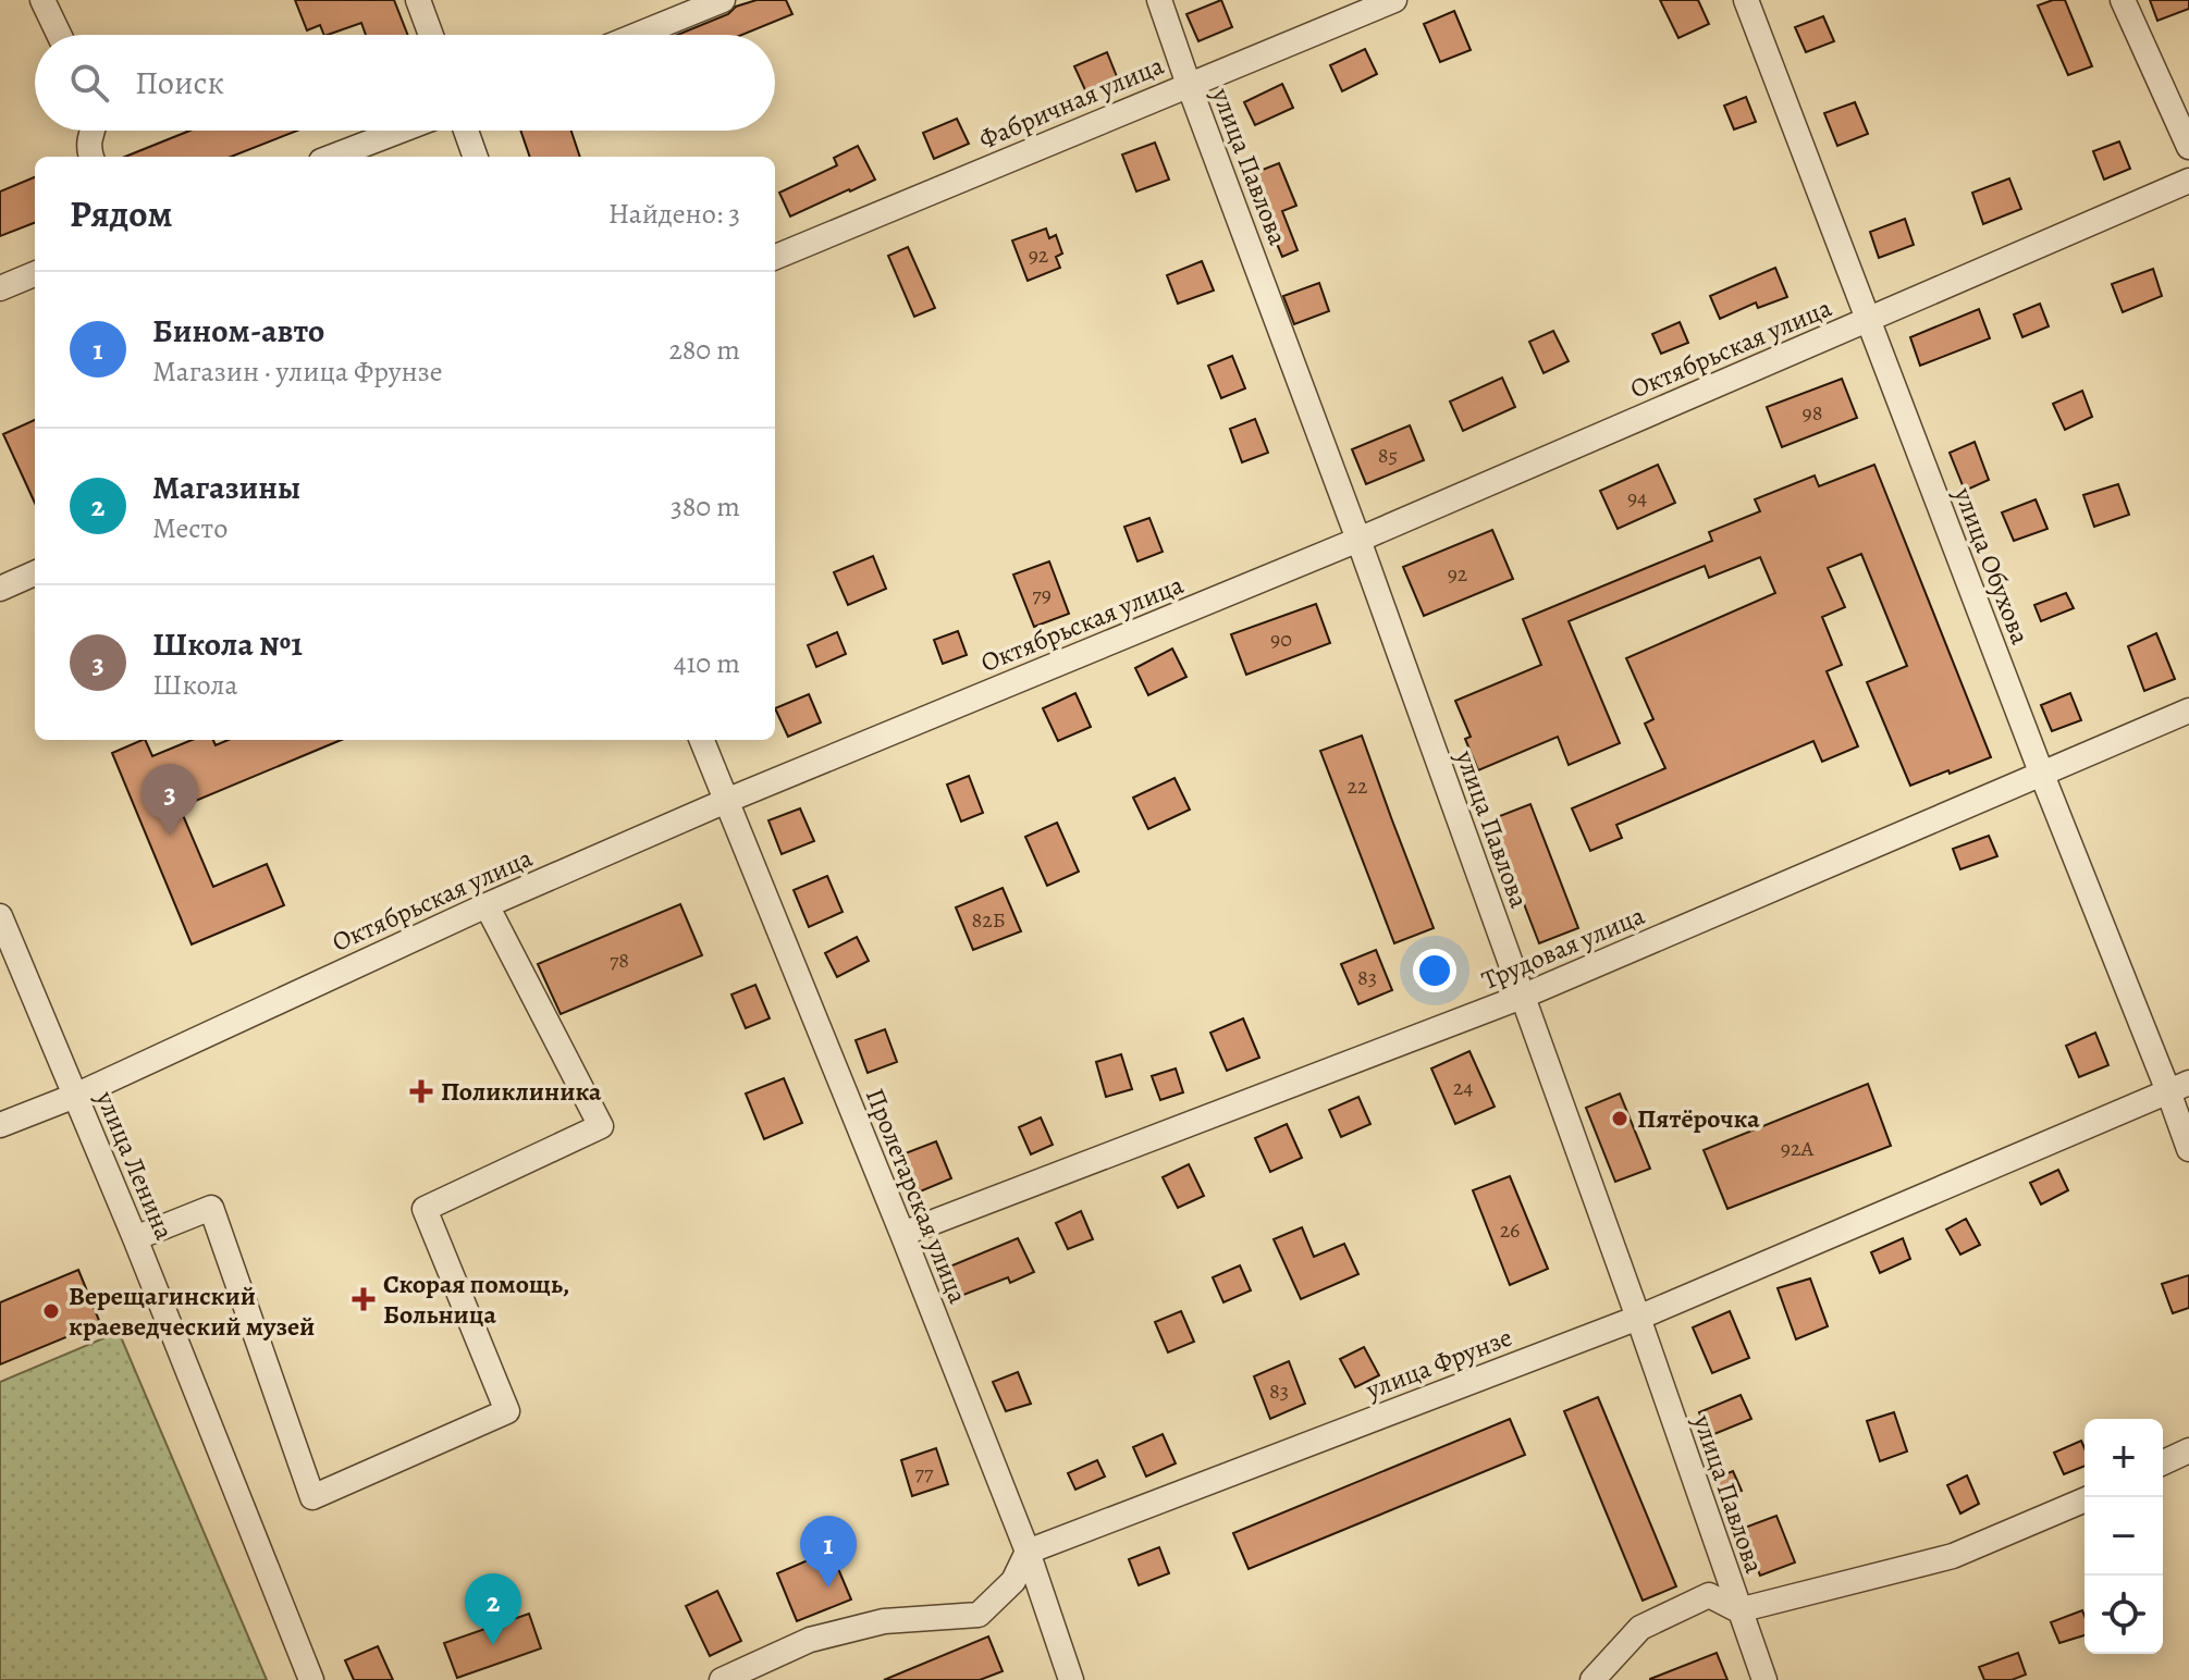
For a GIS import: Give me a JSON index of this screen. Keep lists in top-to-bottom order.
{
  "streets": {
    "street": [
      "Фабричная улица",
      "улица Павлова",
      "Октябрьская улица",
      "улица Обухова",
      "Трудовая улица",
      "улица Ленина",
      "Пролетарская улица",
      "улица Фрунзе"
    ]
  },
  "crossings": [
    ["Фабричная улица", "улица Павлова"],
    ["улица Павлова", "Октябрьская улица"],
    ["улица Павлова", "Трудовая улица"],
    ["улица Павлова", "улица Фрунзе"],
    ["Октябрьская улица", "улица Обухова"],
    ["Октябрьская улица", "улица Ленина"],
    ["Октябрьская улица", "Пролетарская улица"],
    ["улица Обухова", "Трудовая улица"],
    ["улица Обухова", "улица Фрунзе"],
    ["Трудовая улица", "Пролетарская улица"],
    ["Пролетарская улица", "улица Фрунзе"]
  ],
  "places": {
    "health": ["Поликлиника", "Скорая помощь, Больница"],
    "other": ["Пятёрочка", "Верещагинский краеведческий музей"]
  },
  "house_numbers": [
    "92",
    "98",
    "85",
    "94",
    "92",
    "79",
    "90",
    "22",
    "82Б",
    "78",
    "83",
    "24",
    "92А",
    "26",
    "83",
    "77"
  ],
  "page": {
    "search": "Поиск",
    "heading": ["Рядом", "Найдено: 3"],
    "list": [
      {
        "mark": "1",
        "name": "Бином-авто",
        "note": "Магазин · улица Фрунзе",
        "value": "280 m"
      },
      {
        "mark": "2",
        "name": "Магазины",
        "note": "Место",
        "value": "380 m"
      },
      {
        "mark": "3",
        "name": "Школа №1",
        "note": "Школа",
        "value": "410 m"
      }
    ],
    "pins": ["3", "1", "2"],
    "map_buttons": ["+", "−"]
  }
}
